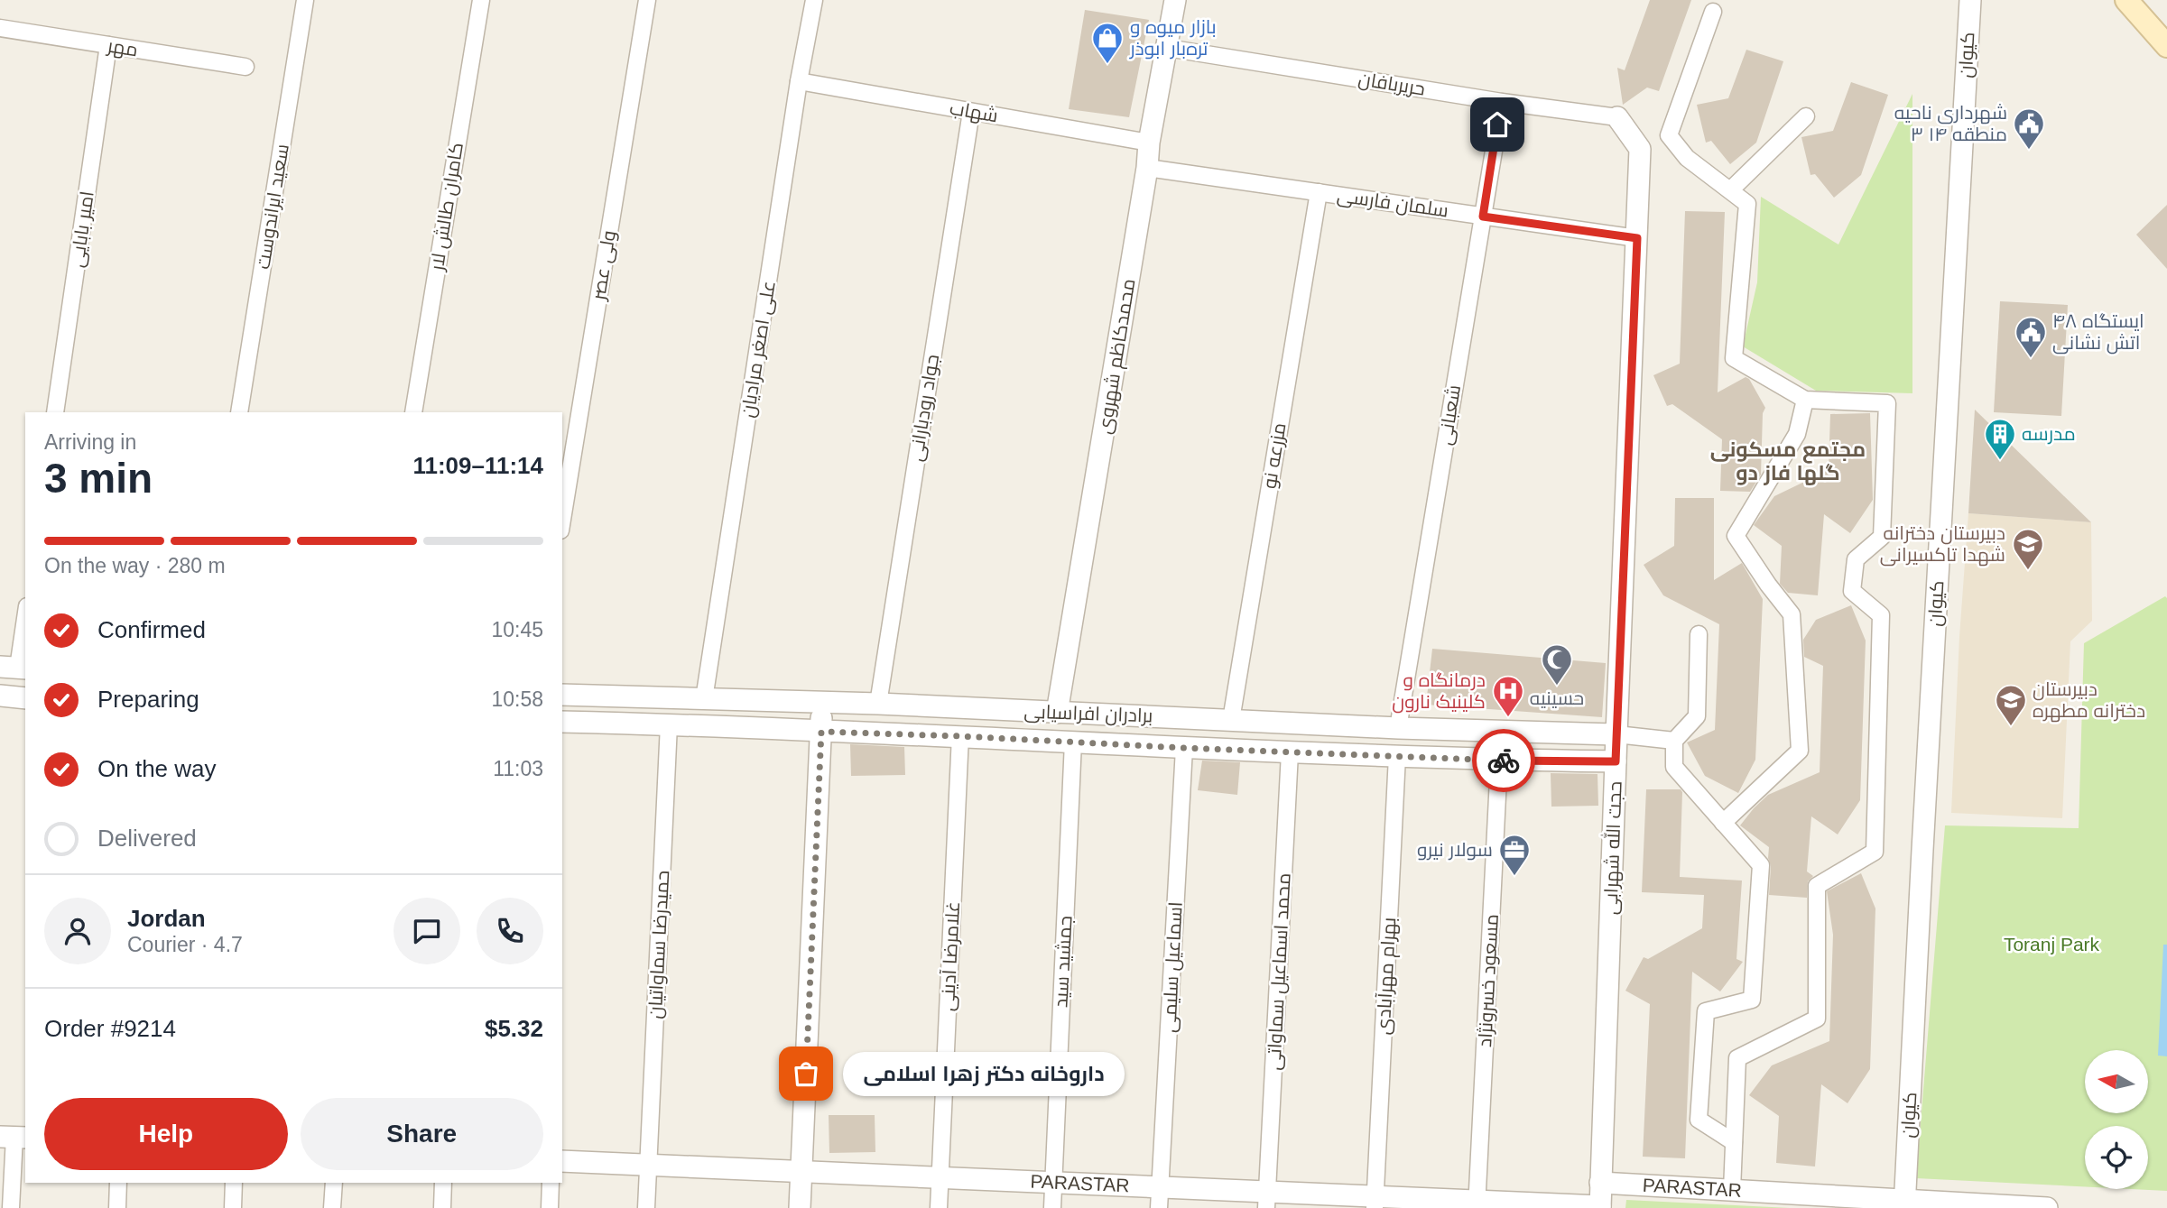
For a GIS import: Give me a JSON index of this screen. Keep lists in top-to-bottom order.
{
  "streets": {
    "street": [
      "مهر",
      "کیوان",
      "حریربافان",
      "شهاب",
      "سلمان فارسی",
      "سعید ایراندوست",
      "کامران طالش لار",
      "امیر بابایی",
      "ولی عصر",
      "علی اصغر مرادیان",
      "محمدکاظم شهروی",
      "جواد رودبارانی",
      "شعبانی",
      "مزرعه نو",
      "برادران افراسیابی",
      "حجت الله شهرابی",
      "حمیدرضا سماواتیان",
      "غلامرضا آدینی",
      "جمشید سید",
      "اسماعیل سلیمی",
      "محمد اسماعیل سماواتی",
      "بهرام مهرآبادی",
      "مسعود خسرونژاد",
      "PARASTAR"
    ]
  },
  "crossings": [
    ["مهر", "امیر بابایی"],
    ["کیوان", "PARASTAR"],
    ["حریربافان", "محمدکاظم شهروی"],
    ["حریربافان", "شعبانی"],
    ["حریربافان", "حجت الله شهرابی"],
    ["شهاب", "علی اصغر مرادیان"],
    ["شهاب", "محمدکاظم شهروی"],
    ["شهاب", "جواد رودبارانی"],
    ["سلمان فارسی", "محمدکاظم شهروی"],
    ["سلمان فارسی", "شعبانی"],
    ["سلمان فارسی", "مزرعه نو"],
    ["سلمان فارسی", "حجت الله شهرابی"],
    ["علی اصغر مرادیان", "برادران افراسیابی"],
    ["محمدکاظم شهروی", "برادران افراسیابی"],
    ["جواد رودبارانی", "برادران افراسیابی"],
    ["شعبانی", "برادران افراسیابی"],
    ["مزرعه نو", "برادران افراسیابی"],
    ["برادران افراسیابی", "حجت الله شهرابی"],
    ["برادران افراسیابی", "حمیدرضا سماواتیان"],
    ["برادران افراسیابی", "غلامرضا آدینی"],
    ["برادران افراسیابی", "جمشید سید"],
    ["برادران افراسیابی", "اسماعیل سلیمی"],
    ["برادران افراسیابی", "محمد اسماعیل سماواتی"],
    ["برادران افراسیابی", "بهرام مهرآبادی"],
    ["برادران افراسیابی", "مسعود خسرونژاد"],
    ["حجت الله شهرابی", "PARASTAR"],
    ["حمیدرضا سماواتیان", "PARASTAR"],
    ["غلامرضا آدینی", "PARASTAR"],
    ["جمشید سید", "PARASTAR"],
    ["اسماعیل سلیمی", "PARASTAR"],
    ["محمد اسماعیل سماواتی", "PARASTAR"],
    ["بهرام مهرآبادی", "PARASTAR"],
    ["مسعود خسرونژاد", "PARASTAR"]
  ],
  "districts": ["مجتمع مسکونی گلها فاز دو"],
  "parks": ["Toranj Park"],
  "places": {
    "shop": ["بازار میوه و تره‌بار ابوذر"],
    "public building": ["شهرداری ناحیه ۳ منطقه ۱۴", "ایستگاه ۴۸ اتش نشانی"],
    "building": ["مدرسه"],
    "school or university": ["دبیرستان دخترانه شهدا تاکسیرانی", "دبیرستان دخترانه مطهره"],
    "mosque": ["حسینیه"],
    "hospital": ["درمانگاه و کلینیک نارون"],
    "office": ["سولار نیرو"],
    "other": ["داروخانه دکتر زهرا اسلامی"]
  },
  "north": "left",
  "page": {
    "heading": ["3 min", "Arriving in", "11:09–11:14"],
    "panel": [
      "Jordan",
      "Courier · 4.7",
      "Order #9214",
      "$5.32"
    ],
    "bar": "On the way · 280 m",
    "list": [
      ["Confirmed", "10:45"],
      ["Preparing", "10:58"],
      ["On the way", "11:03"],
      "Delivered"
    ],
    "bubble": "داروخانه دکتر زهرا اسلامی",
    "buttons": ["Help", "Share"]
  }
}
